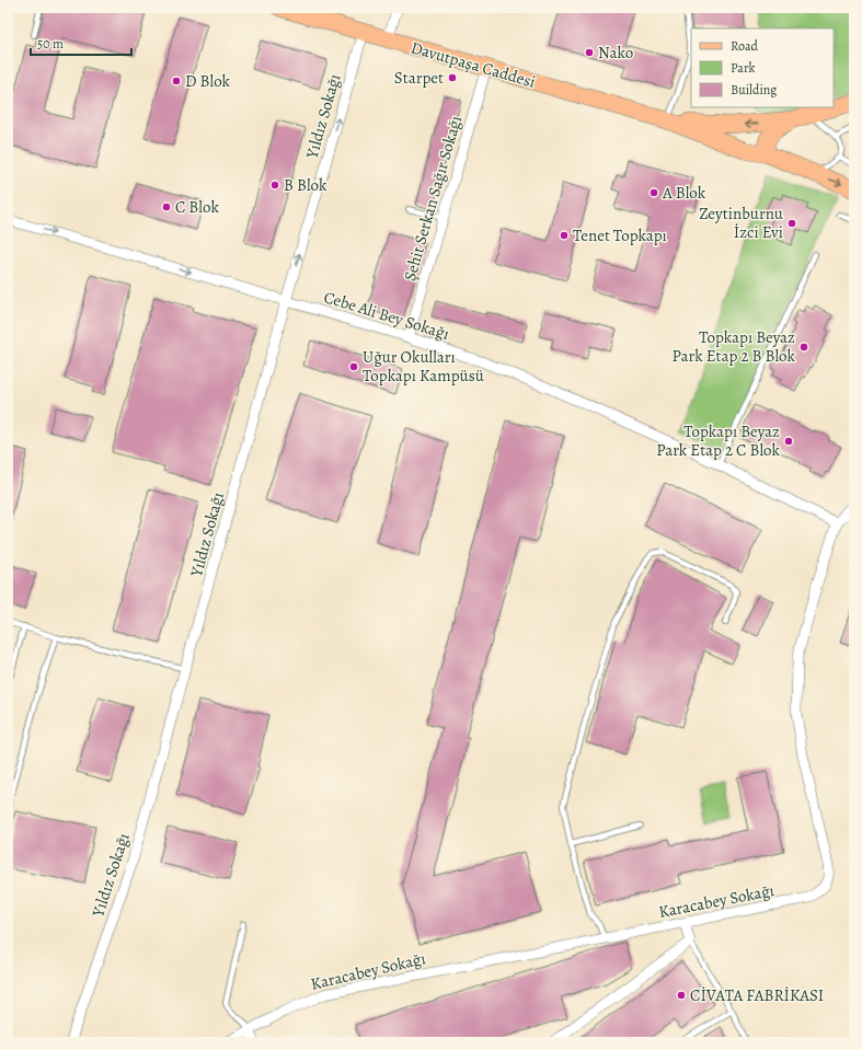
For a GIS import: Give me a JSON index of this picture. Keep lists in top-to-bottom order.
{
  "streets": {
    "main road": ["Davutpaşa Caddesi"],
    "street": [
      "Yıldız Sokağı",
      "Şehit Serkan Sağır Sokağı",
      "Cebe Ali Bey Sokağı",
      "Karacabey Sokağı"
    ]
  },
  "crossings": [
    ["Davutpaşa Caddesi", "Yıldız Sokağı"],
    ["Davutpaşa Caddesi", "Şehit Serkan Sağır Sokağı"],
    ["Yıldız Sokağı", "Cebe Ali Bey Sokağı"],
    ["Şehit Serkan Sağır Sokağı", "Cebe Ali Bey Sokağı"],
    ["Cebe Ali Bey Sokağı", "Karacabey Sokağı"]
  ],
  "places": [
    "Nako",
    "Starpet",
    "D Blok",
    "B Blok",
    "A Blok",
    "C Blok",
    "Zeytinburnu İzci Evi",
    "Tenet Topkapı",
    "Topkapı Beyaz Park Etap 2 B Blok",
    "Uğur Okulları Topkapı Kampüsü",
    "Topkapı Beyaz Park Etap 2 C Blok",
    "CİVATA FABRİKASI"
  ],
  "legend": ["Road", "Park", "Building"],
  "scale_bar": "50 m"
}
